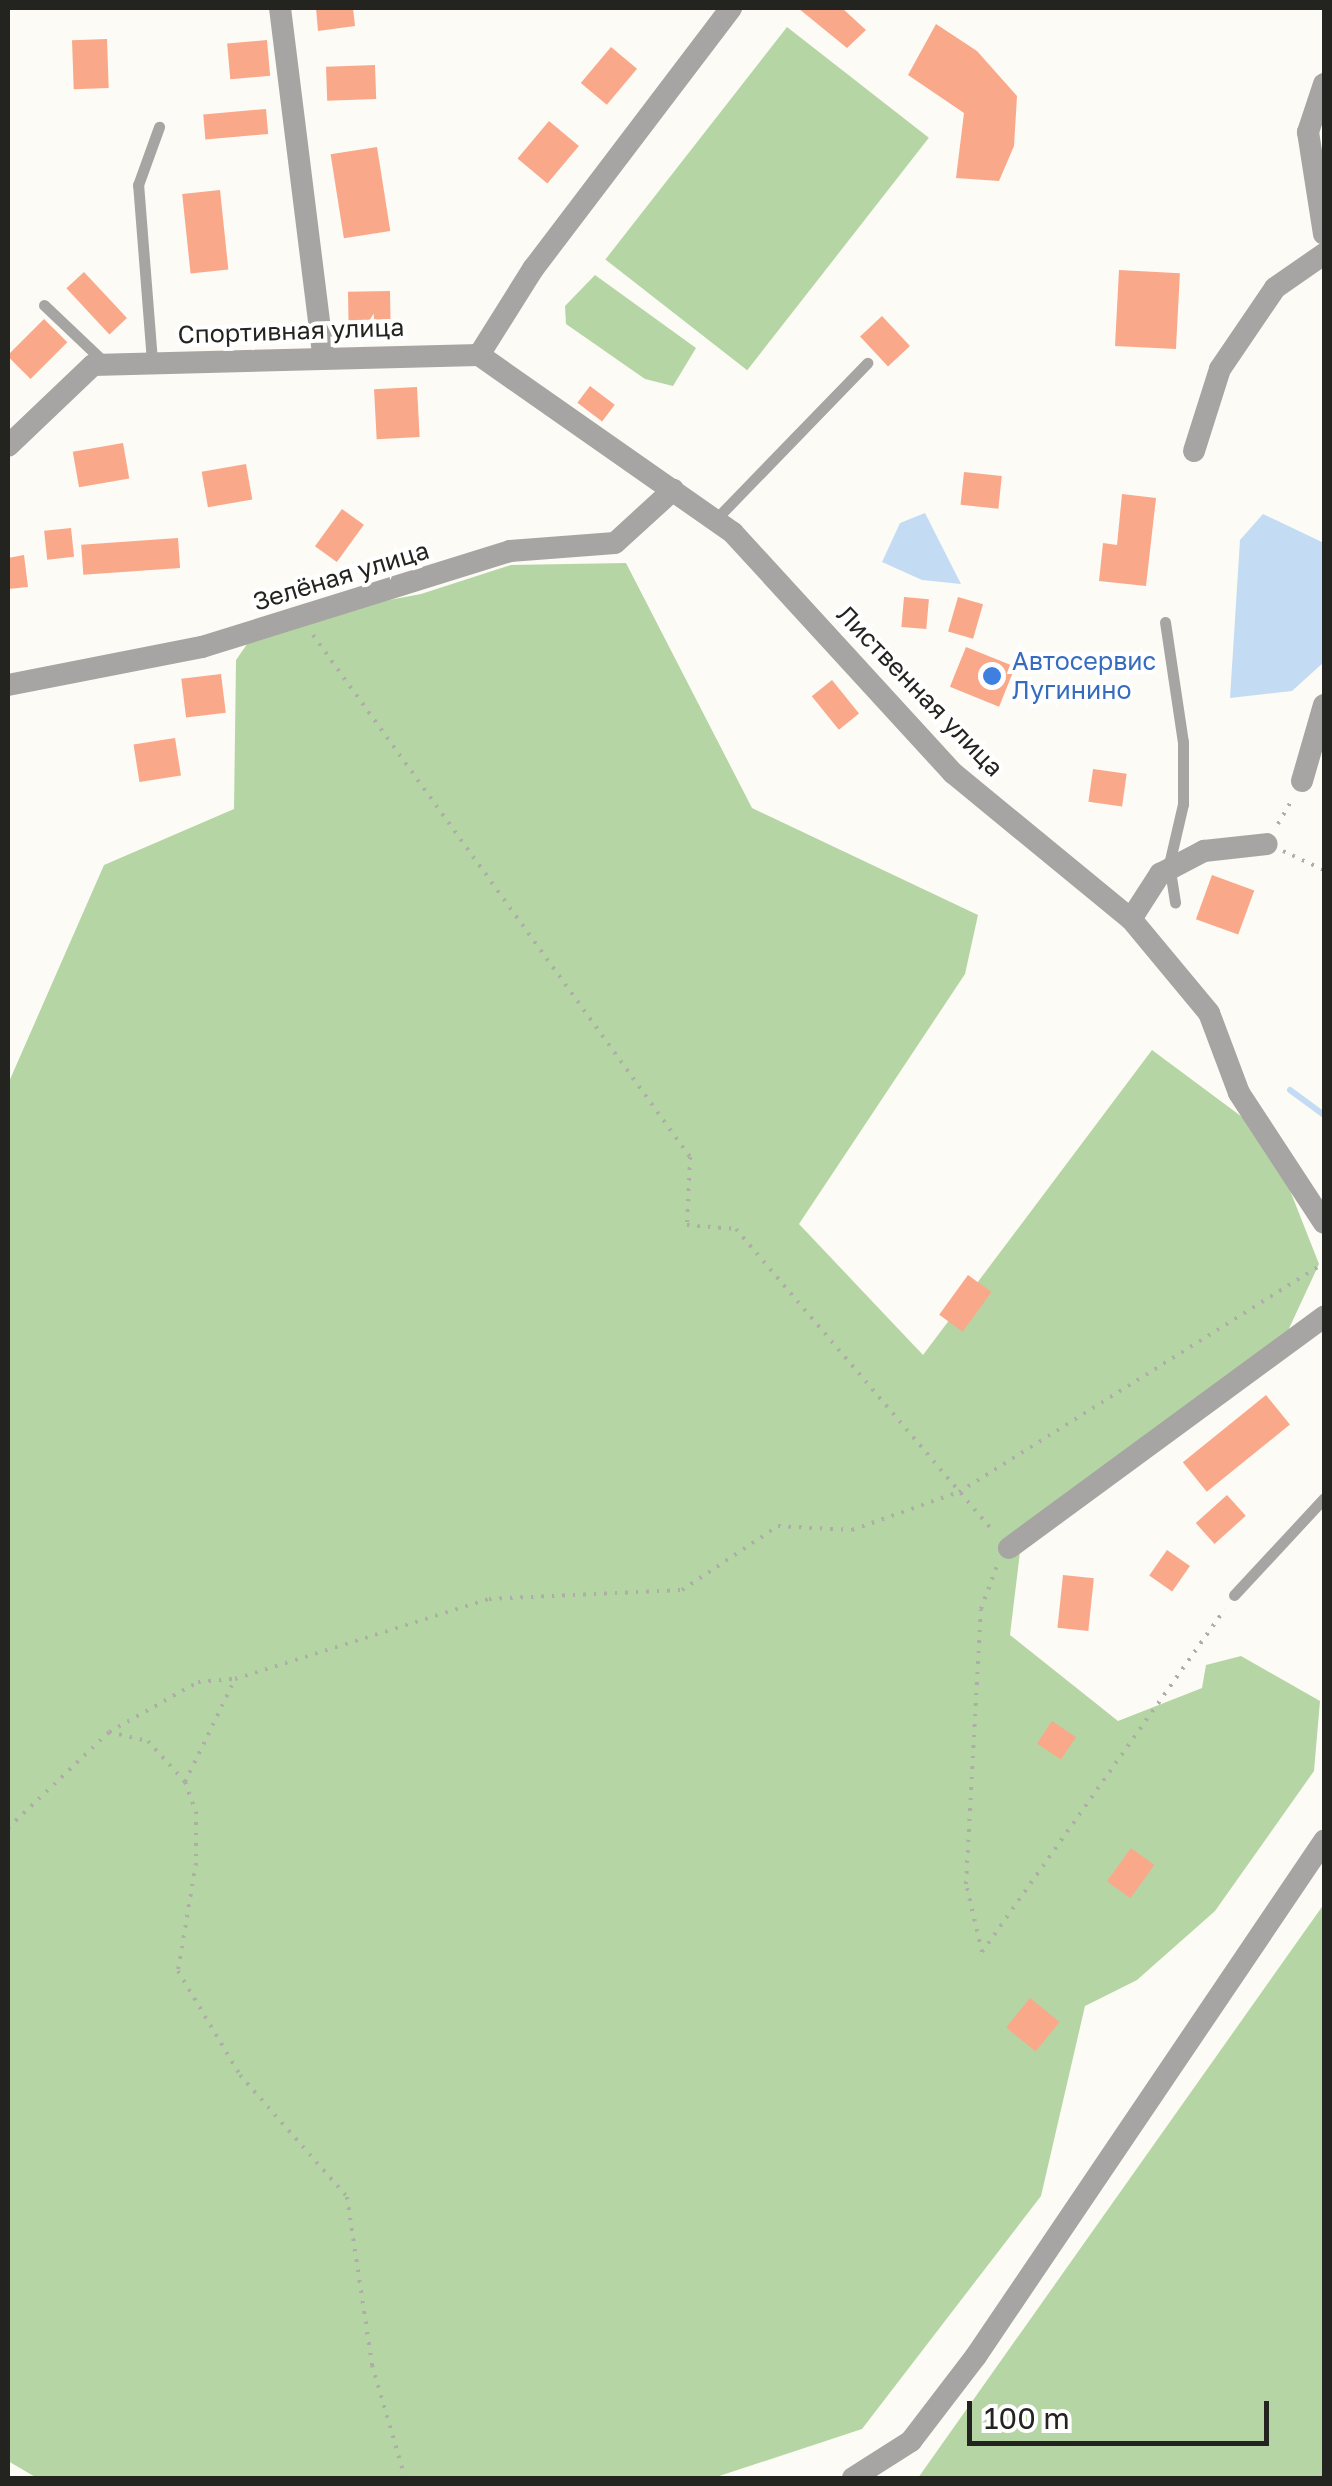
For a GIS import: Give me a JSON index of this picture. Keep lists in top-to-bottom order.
{
  "streets": {
    "street": ["Спортивная улица", "Зелёная улица", "Лиственная улица"]
  },
  "crossings": [
    ["Спортивная улица", "Лиственная улица"],
    ["Зелёная улица", "Лиственная улица"]
  ],
  "places": ["Автосервис Лугинино"],
  "scale_bar": "100 m"
}
